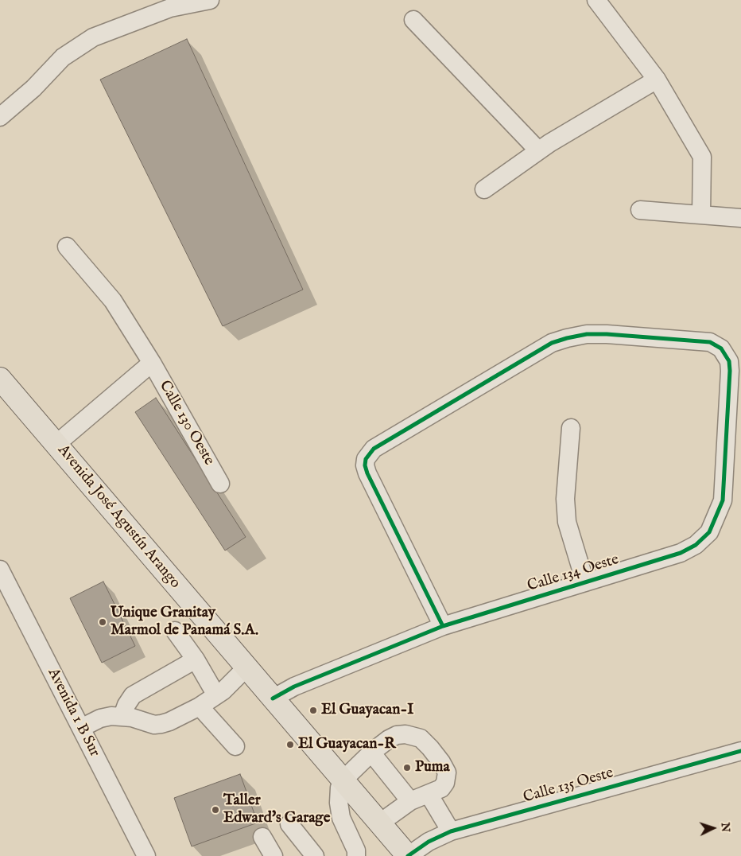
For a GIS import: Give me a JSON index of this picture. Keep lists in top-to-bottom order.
{
  "streets": {
    "main road": ["Avenida José Agustín Arango"],
    "street": [
      "Calle 130 Oeste",
      "Calle 134 Oeste",
      "Avenida 1 B Sur",
      "Calle 135 Oeste"
    ]
  },
  "crossings": [
    ["Calle 130 Oeste", "Avenida José Agustín Arango"],
    ["Avenida José Agustín Arango", "Calle 134 Oeste"],
    ["Avenida José Agustín Arango", "Calle 135 Oeste"]
  ],
  "places": [
    "Unique Granitay Marmol de Panamá S.A.",
    "El Guayacan-I",
    "El Guayacan-R",
    "Puma",
    "Taller Edward's Garage"
  ],
  "north": "right"
}
